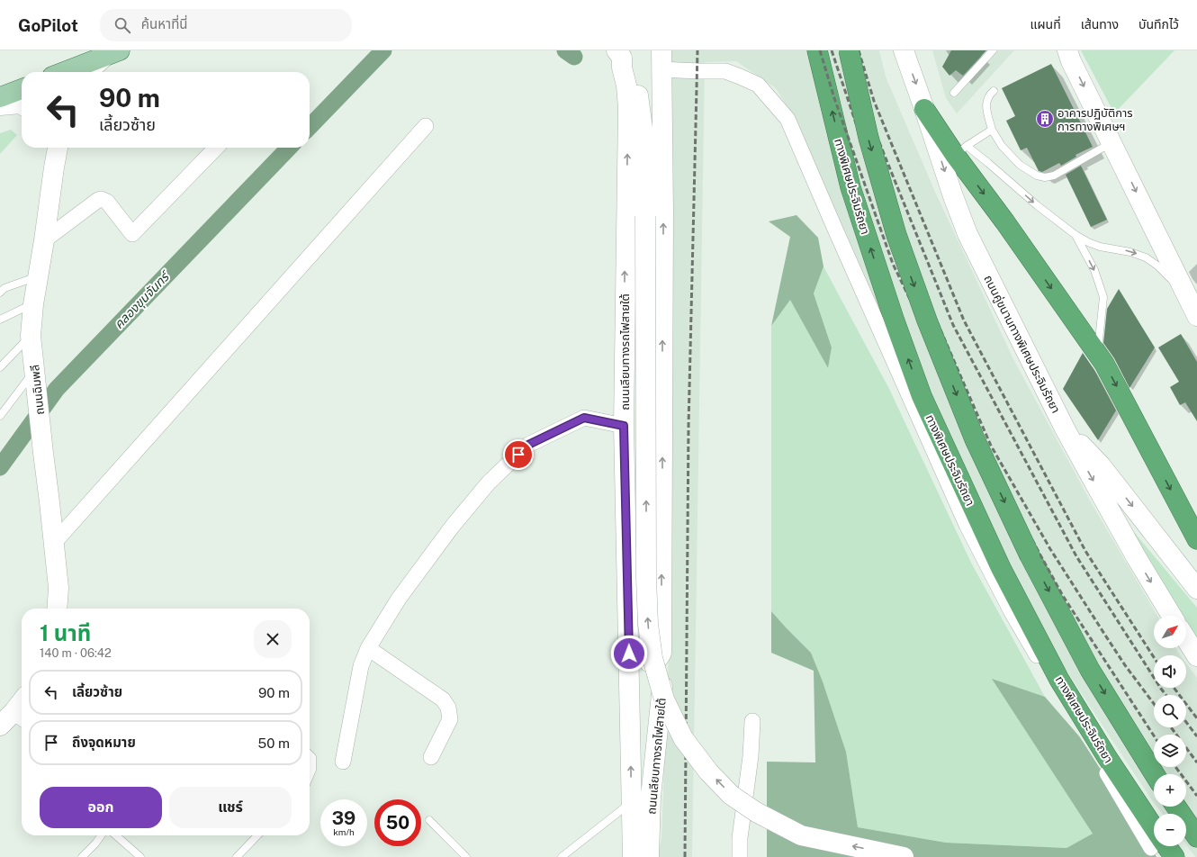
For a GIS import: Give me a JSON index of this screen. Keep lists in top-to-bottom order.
{
  "streets": {
    "highway": ["ทางพิเศษประจิมรัถยา"],
    "main road": ["ถนนคู่ขนานทางพิเศษประจิมรัถยา", "ถนนเลียบทางรถไฟสายใต้", "ถนนฉิมพลี"]
  },
  "water": ["คลองขุนจันทร์"],
  "places": {
    "building": ["อาคารปฏิบัติการ การทางพิเศษฯ"]
  },
  "north": "top right",
  "page": {
    "header": "GoPilot",
    "search": "ค้นหาที่นี่",
    "nav": ["แผนที่", "เส้นทาง", "บันทึกไว้"],
    "turn": ["90 m", "เลี้ยวซ้าย"],
    "heading": ["1 นาที", "140 m · 06:42"],
    "map_buttons": ["+", "−"],
    "list": [
      {
        "name": "เลี้ยวซ้าย",
        "value": "90 m"
      },
      {
        "name": "ถึงจุดหมาย",
        "value": "50 m"
      }
    ],
    "buttons": ["ออก", "แชร์"],
    "speed": "39 km/h",
    "limit": "50"
  }
}
